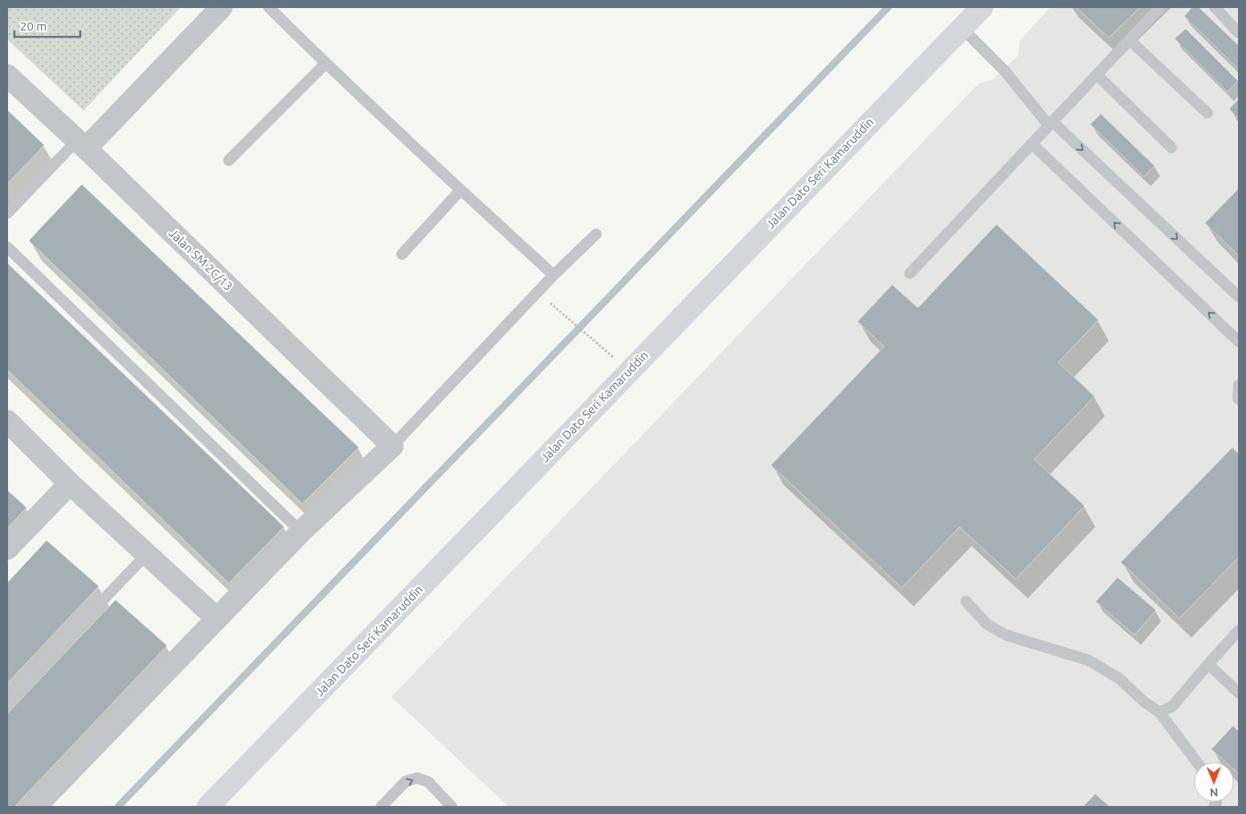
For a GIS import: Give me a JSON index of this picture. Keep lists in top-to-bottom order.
{
  "streets": {
    "street": ["Jalan Dato Seri Kamaruddin", "Jalan SM 2C/13"]
  },
  "scale_bar": "20 m",
  "north": "bottom"
}
